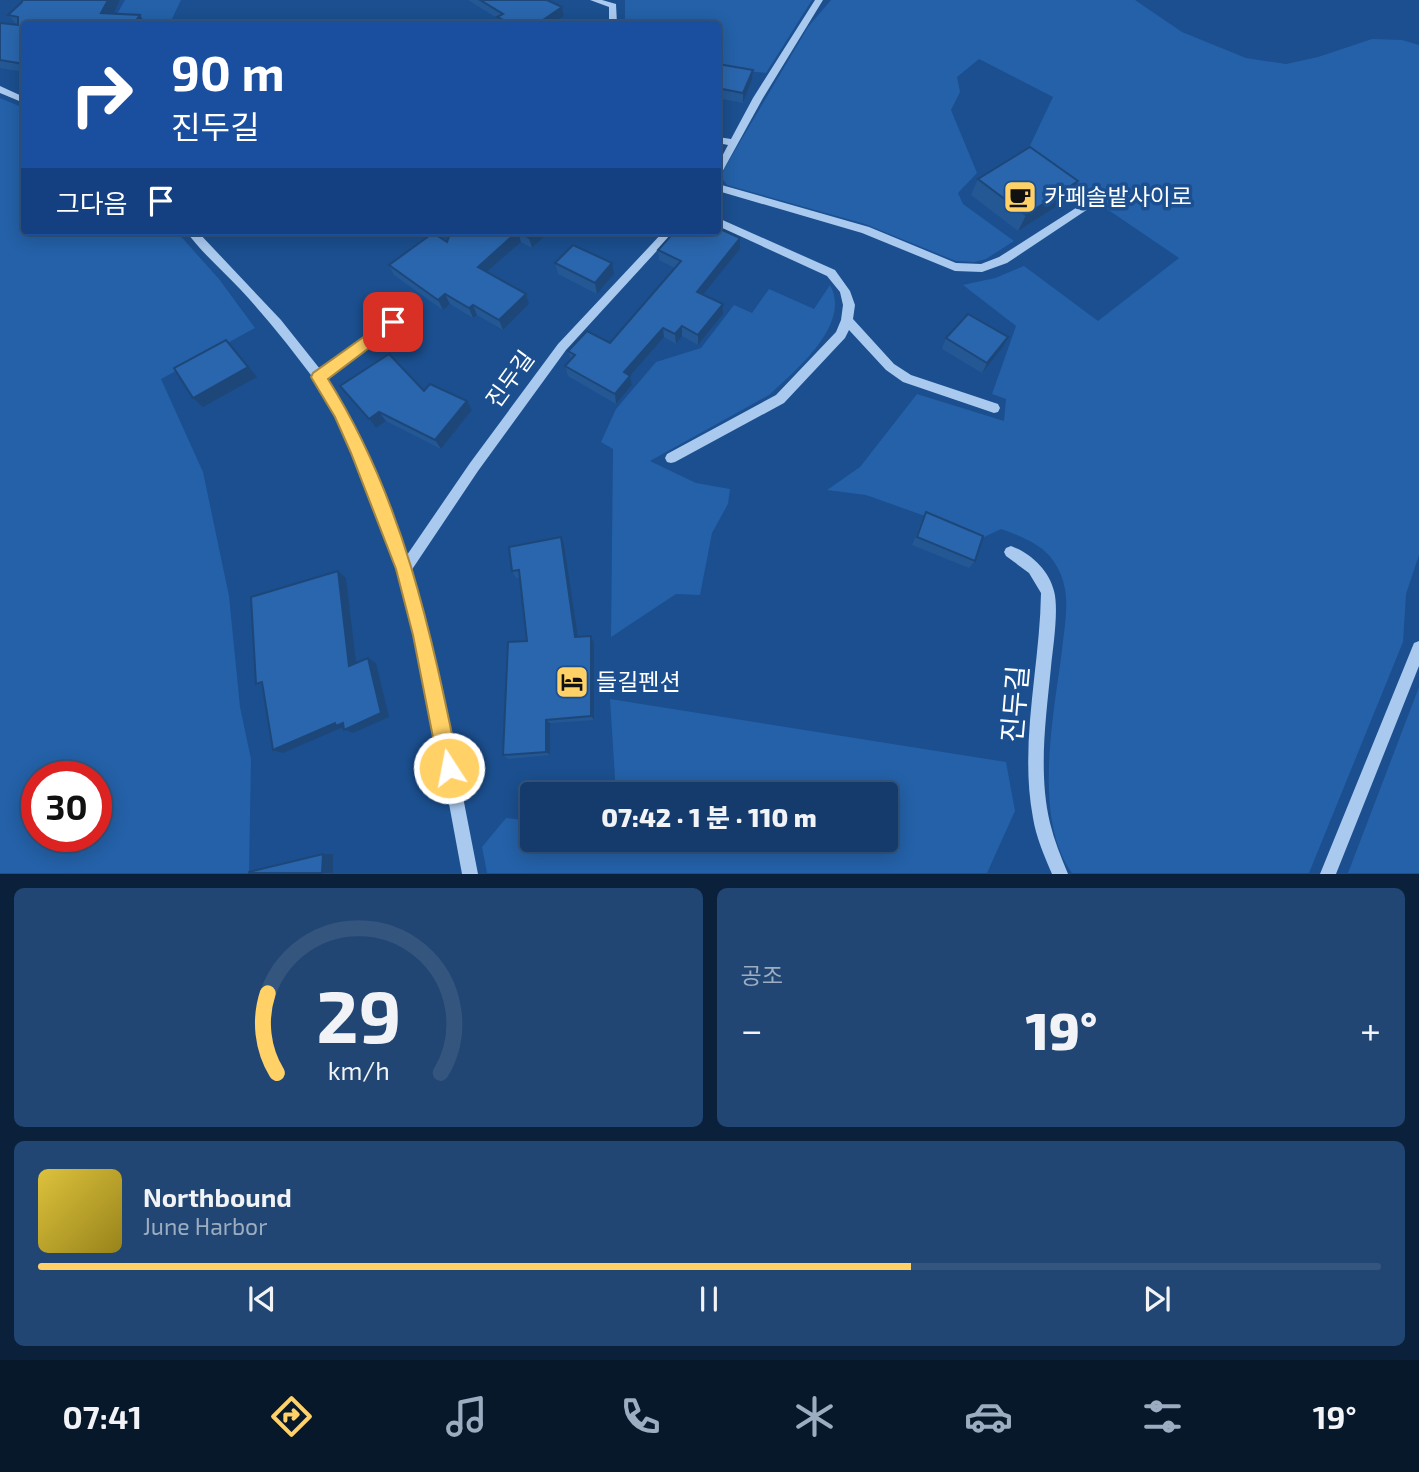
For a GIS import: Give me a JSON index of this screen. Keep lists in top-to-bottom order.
{
  "streets": {
    "street": ["진두길"]
  },
  "places": {
    "cafe": ["카페솔밭사이로"],
    "hotel": ["들길펜션"]
  },
  "page": {
    "turn": ["90 m", "진두길"],
    "then": "그다음",
    "limit": "30",
    "trip": "07:42 · 1 분 · 110 m",
    "tile": "공조",
    "heat": ["−", "19°", "+"],
    "song": ["Northbound", "June Harbor"],
    "tabs": ["07:41", "19°"],
    "gauge": ["29", "km/h"]
  }
}
